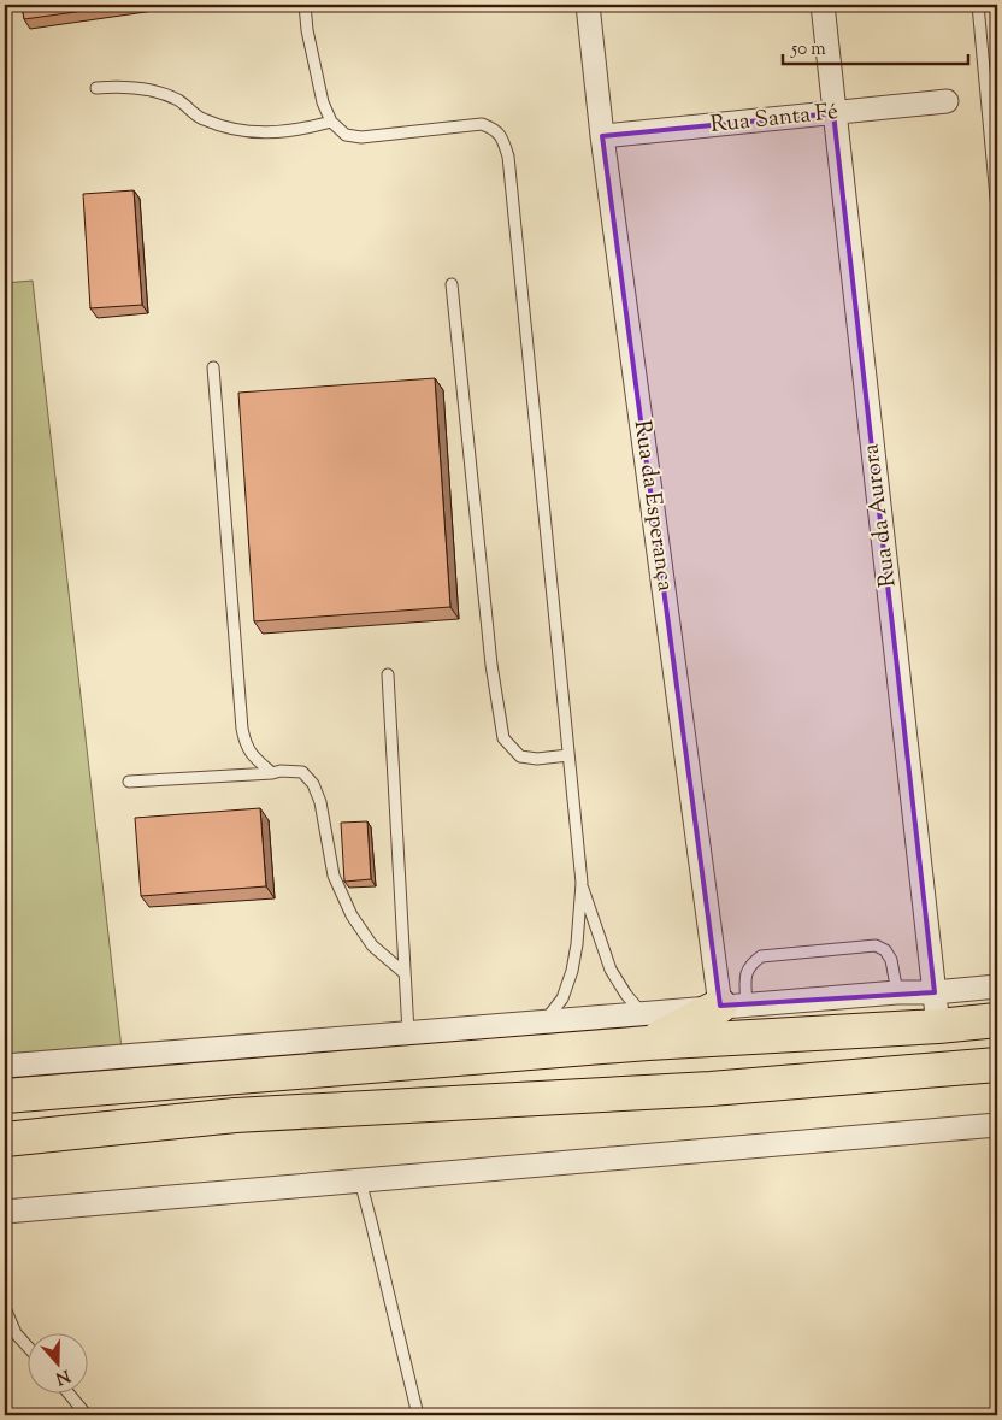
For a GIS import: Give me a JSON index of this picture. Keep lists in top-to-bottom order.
{
  "streets": {
    "street": ["Rua Santa Fé", "Rua da Esperança", "Rua da Aurora"]
  },
  "crossings": [
    ["Rua Santa Fé", "Rua da Esperança"],
    ["Rua Santa Fé", "Rua da Aurora"]
  ],
  "scale_bar": "50 m",
  "north": "bottom"
}
